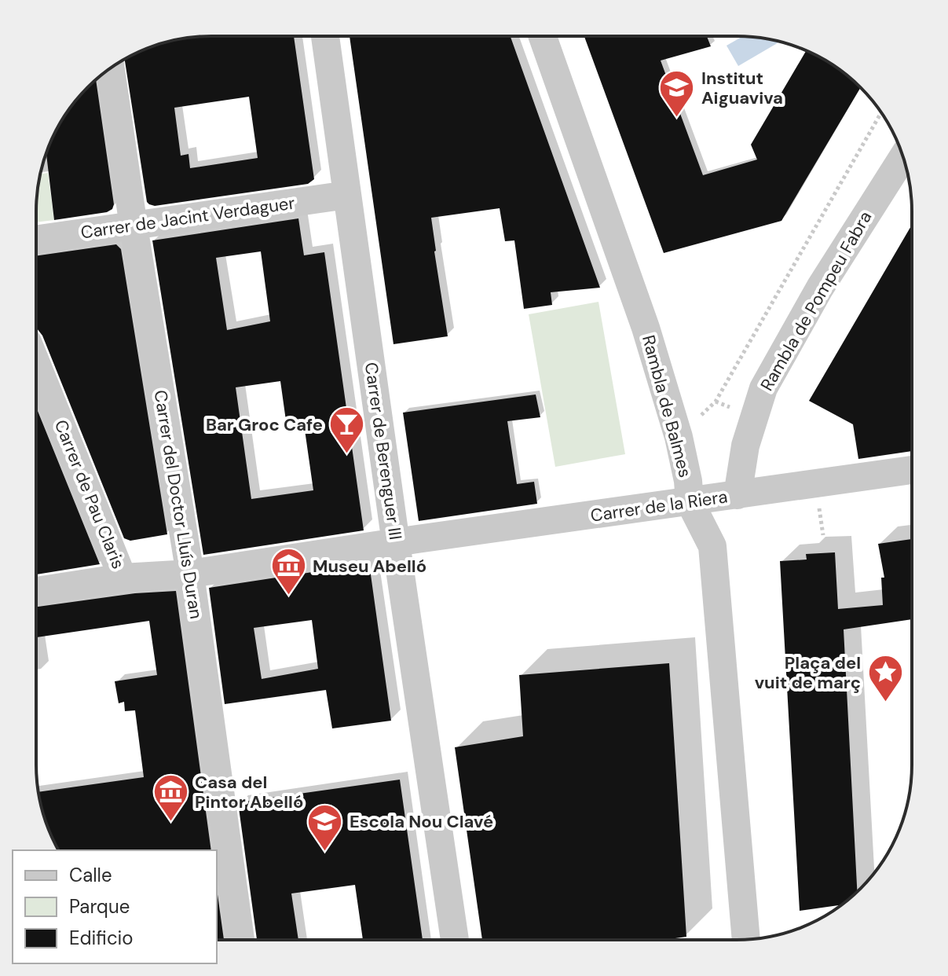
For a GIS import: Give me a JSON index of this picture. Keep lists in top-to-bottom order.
{
  "streets": {
    "street": [
      "Carrer de Jacint Verdaguer",
      "Rambla de Pompeu Fabra",
      "Rambla de Balmes",
      "Carrer de Berenguer III",
      "Carrer de Pau Claris",
      "Carrer del Doctor Lluís Duran",
      "Carrer de la Riera"
    ]
  },
  "crossings": [
    ["Carrer de Jacint Verdaguer", "Carrer de Berenguer III"],
    ["Carrer de Jacint Verdaguer", "Carrer del Doctor Lluís Duran"],
    ["Rambla de Pompeu Fabra", "Carrer de la Riera"],
    ["Rambla de Balmes", "Carrer de la Riera"],
    ["Carrer de Berenguer III", "Carrer de la Riera"],
    ["Carrer de Pau Claris", "Carrer de la Riera"],
    ["Carrer del Doctor Lluís Duran", "Carrer de la Riera"]
  ],
  "places": {
    "school or university": ["Institut Aiguaviva", "Escola Nou Clavé"],
    "bar": ["Bar Groc Cafe"],
    "museum": ["Museu Abelló", "Casa del Pintor Abelló"],
    "place": ["Plaça del vuit de març"]
  },
  "legend": ["Calle", "Parque", "Edificio"]
}
